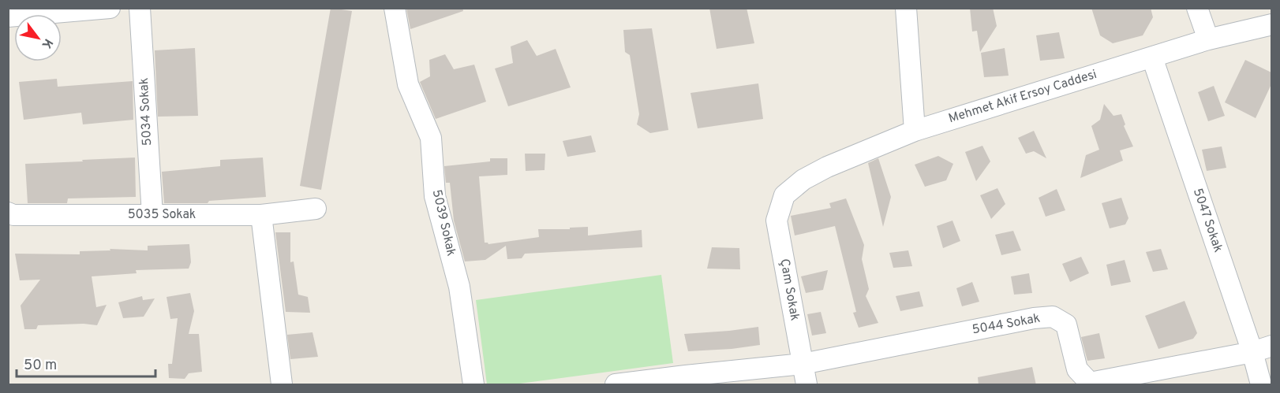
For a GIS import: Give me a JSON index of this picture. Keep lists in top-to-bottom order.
{
  "streets": {
    "street": [
      "Mehmet Akif Ersoy Caddesi",
      "5034 Sokak",
      "5035 Sokak",
      "5047 Sokak",
      "5039 Sokak",
      "Çam Sokak",
      "5044 Sokak"
    ]
  },
  "crossings": [
    ["Mehmet Akif Ersoy Caddesi", "5047 Sokak"],
    ["Mehmet Akif Ersoy Caddesi", "Çam Sokak"],
    ["5034 Sokak", "5035 Sokak"],
    ["5047 Sokak", "5044 Sokak"],
    ["Çam Sokak", "5044 Sokak"]
  ],
  "scale_bar": "50 m",
  "north": "bottom right"
}
